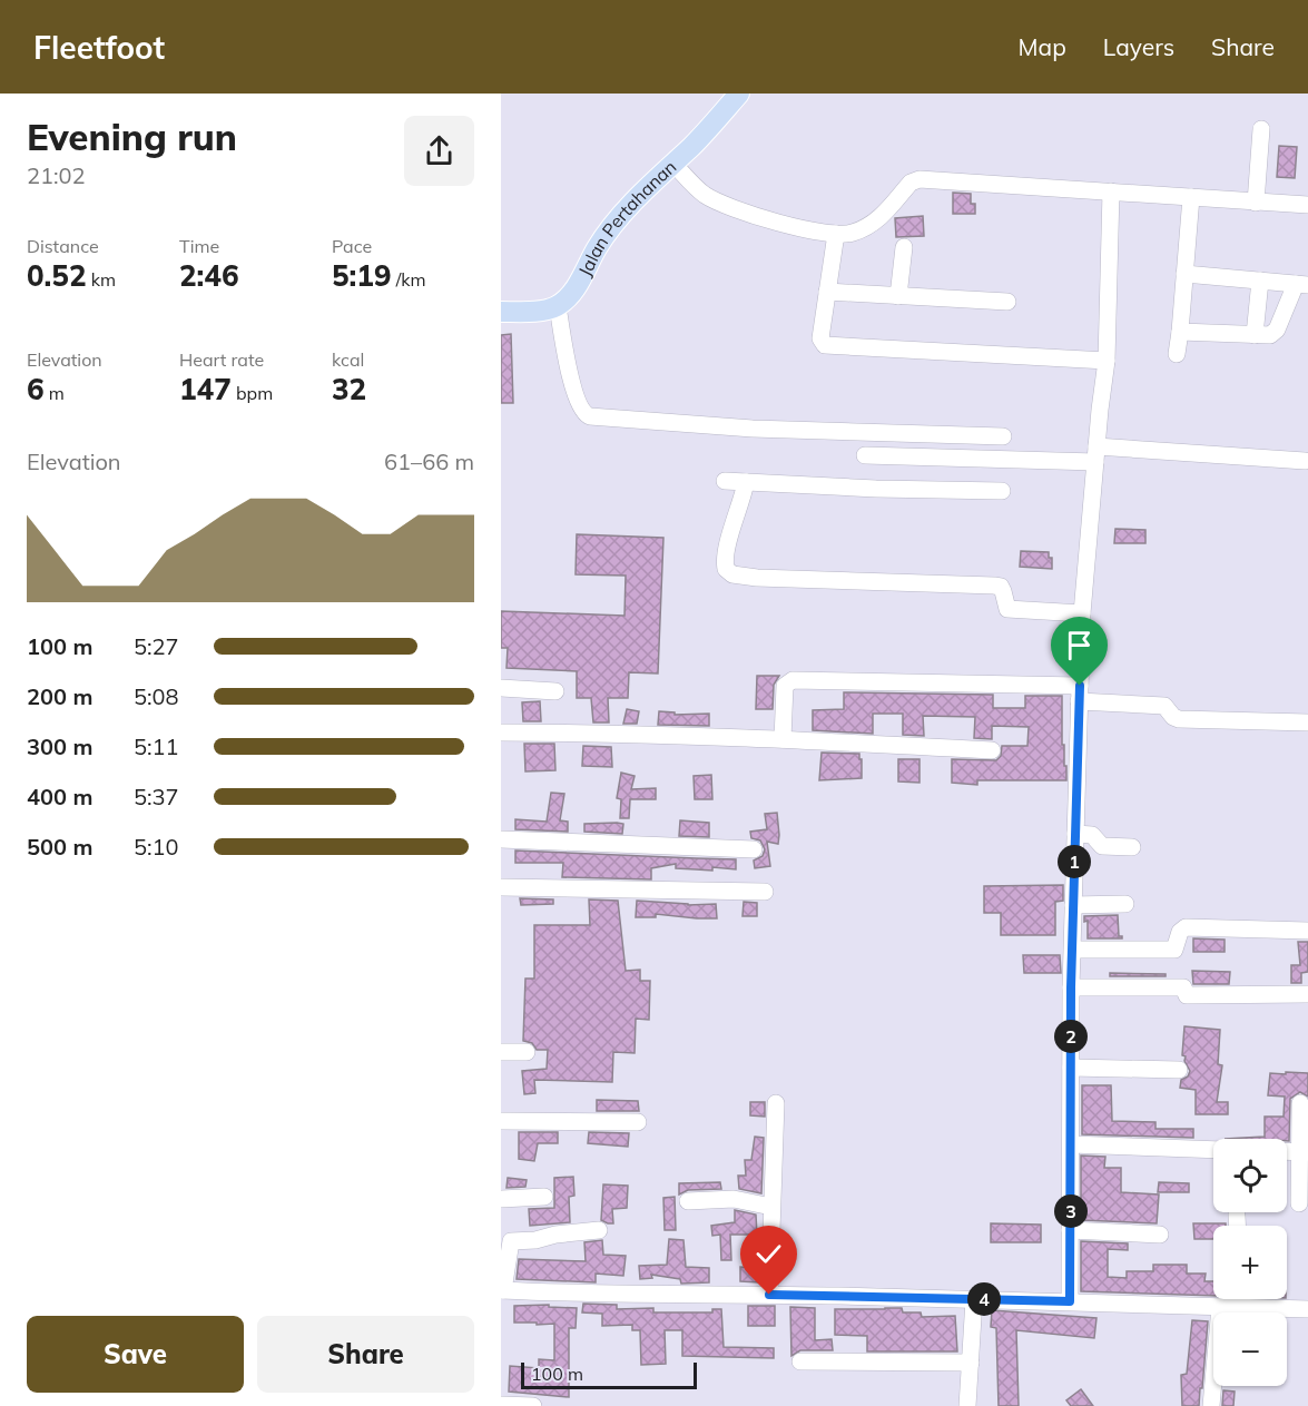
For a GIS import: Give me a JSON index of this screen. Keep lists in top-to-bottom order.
{
  "streets": {
    "main road": ["Jalan Pertahanan"]
  },
  "scale_bar": "100 m",
  "page": {
    "header": "Fleetfoot",
    "nav": ["Map", "Layers", "Share"],
    "heading": ["Evening run", "21:02"],
    "stats": [
      ["Distance", "0.52 km"],
      ["Time", "2:46"],
      ["Pace", "5:19 /km"],
      ["Elevation", "6 m"],
      ["Heart rate", "147 bpm"],
      ["kcal", "32"]
    ],
    "chart": ["Elevation", "61–66 m"],
    "list": [
      {
        "name": "100 m",
        "note": "5:27"
      },
      {
        "name": "200 m",
        "note": "5:08"
      },
      {
        "name": "300 m",
        "note": "5:11"
      },
      {
        "name": "400 m",
        "note": "5:37"
      },
      {
        "name": "500 m",
        "note": "5:10"
      }
    ],
    "pins": [
      "1",
      "2",
      "3",
      "4"
    ],
    "map_buttons": ["+", "−"],
    "buttons": ["Save", "Share"],
    "scale": "100 m"
  }
}
